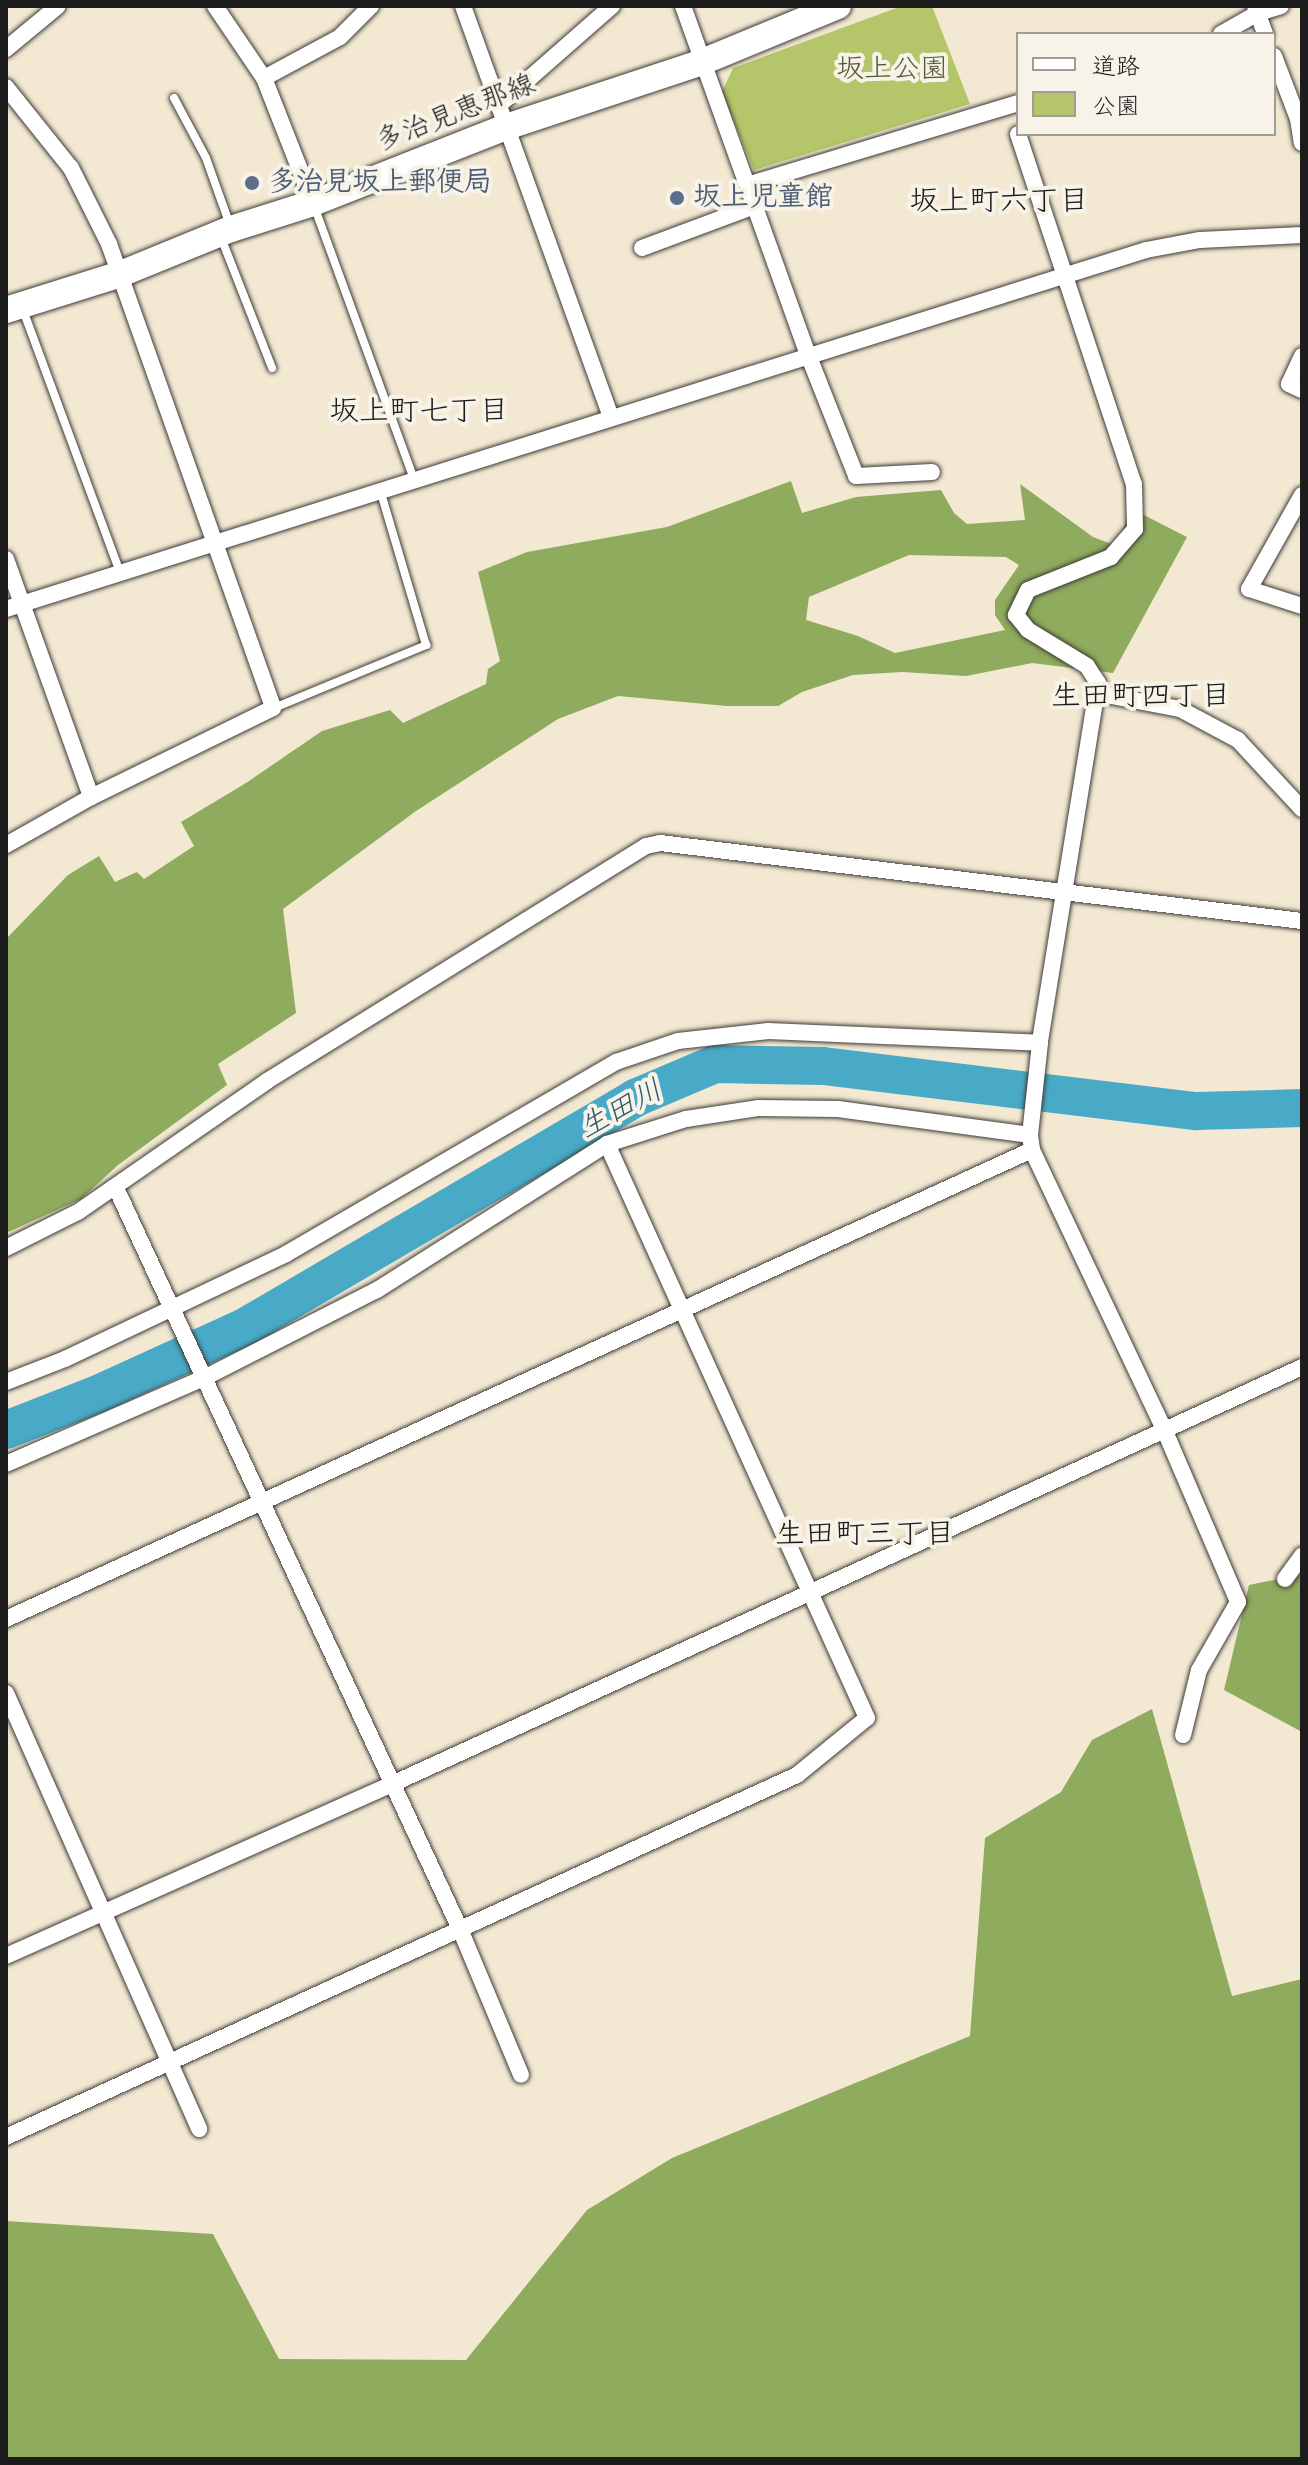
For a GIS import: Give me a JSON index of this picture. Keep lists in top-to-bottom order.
{
  "streets": {
    "main road": ["多治見恵那線"]
  },
  "districts": [
    "坂上町六丁目",
    "坂上町七丁目",
    "生田町四丁目",
    "生田町三丁目"
  ],
  "water": ["生田川"],
  "parks": ["坂上公園"],
  "places": ["多治見坂上郵便局", "坂上児童館"],
  "legend": ["道路", "公園"]
}
